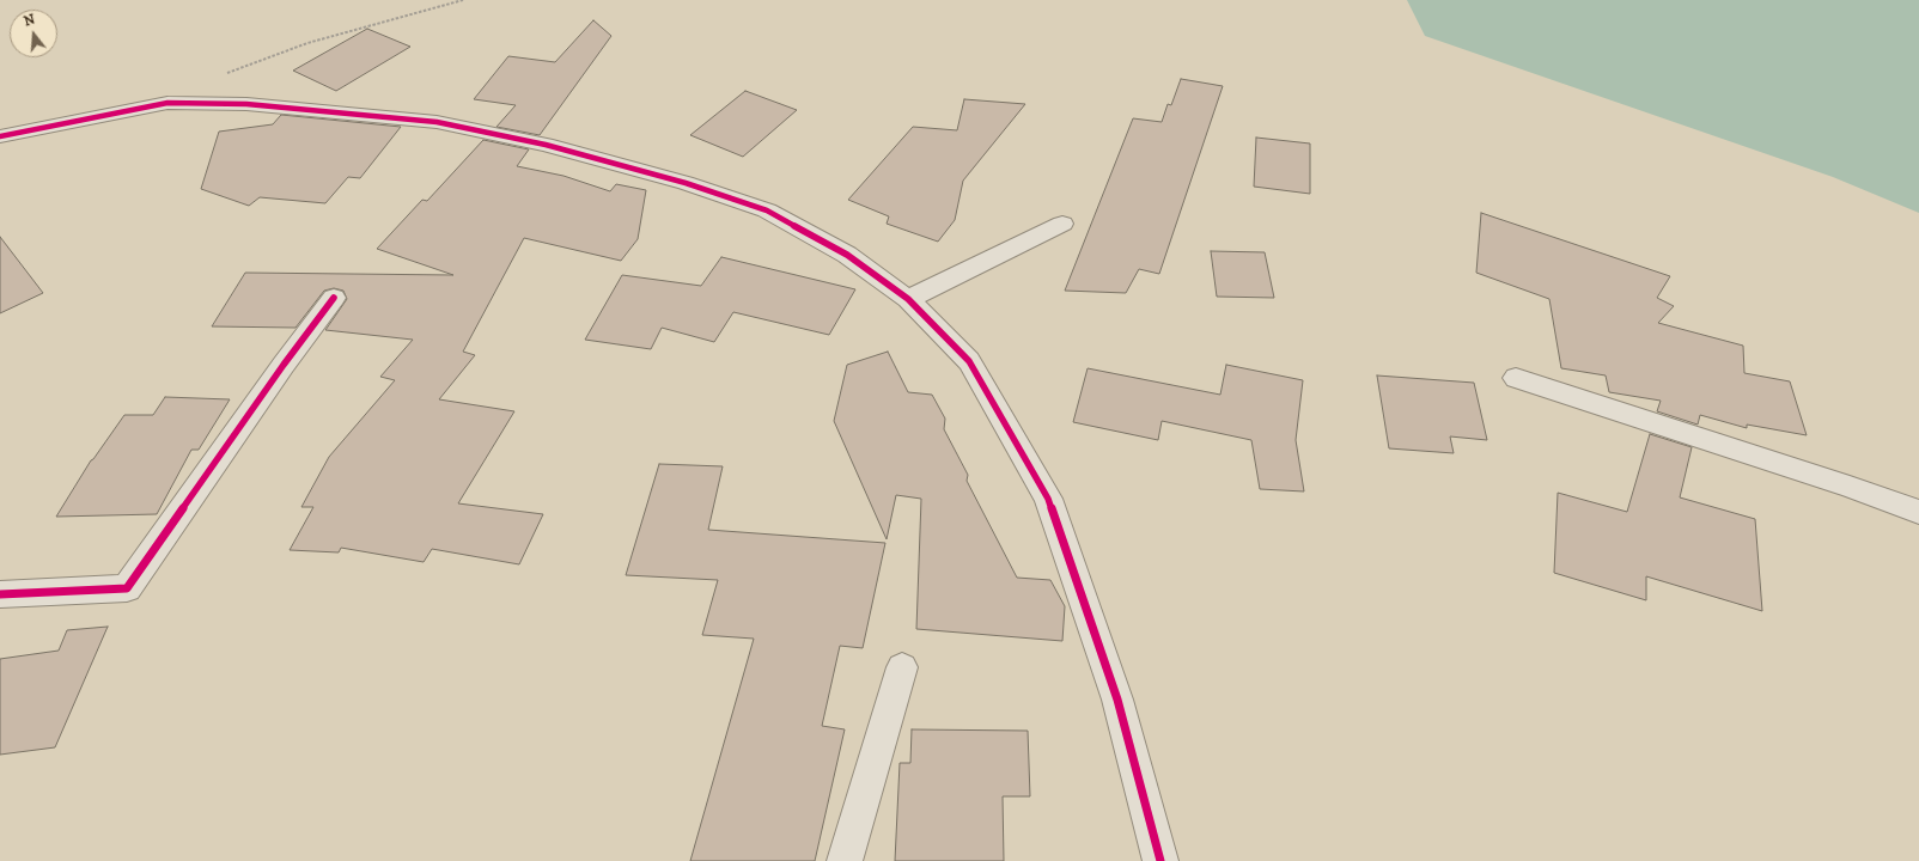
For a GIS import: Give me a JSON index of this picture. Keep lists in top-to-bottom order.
{
  "north": "top"
}
